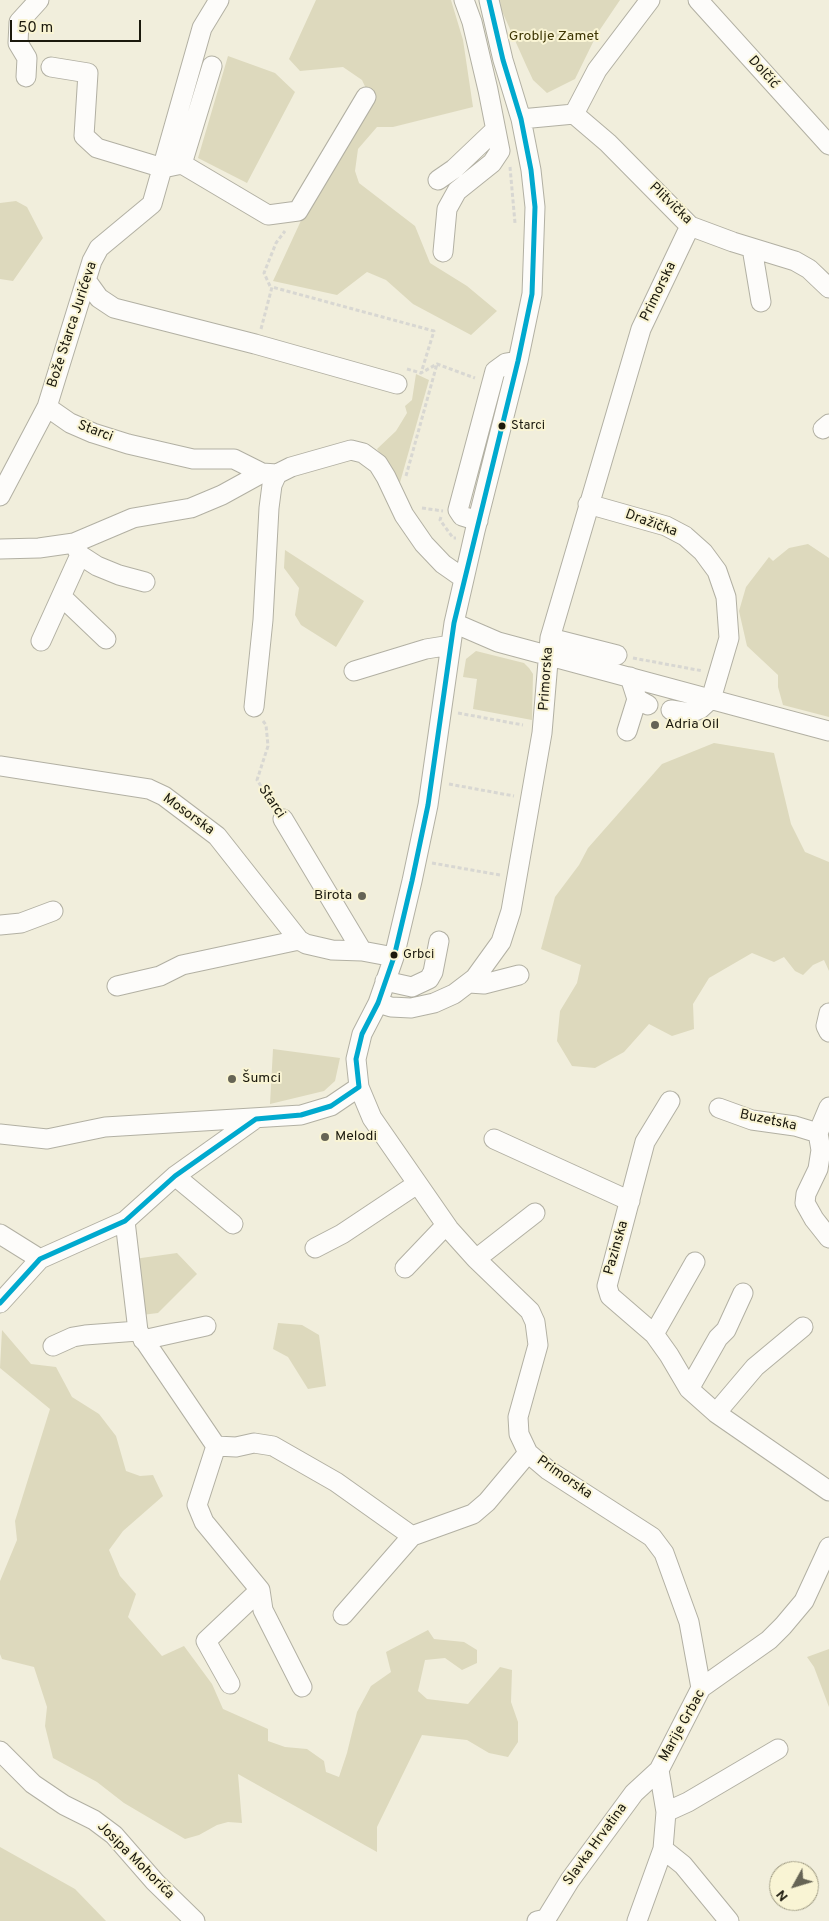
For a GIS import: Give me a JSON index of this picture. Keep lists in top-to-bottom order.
{
  "streets": {
    "street": [
      "Dolčić",
      "Plitvička",
      "Primorska",
      "Bože Starca Jurićeva",
      "Starci",
      "Dražička",
      "Mosorska",
      "Buzetska",
      "Pazinska",
      "Marije Grbac",
      "Slavka Hrvatina",
      "Josipa Mohorića"
    ]
  },
  "crossings": [
    ["Plitvička", "Primorska"],
    ["Primorska", "Dražička"],
    ["Primorska", "Marije Grbac"],
    ["Bože Starca Jurićeva", "Starci"],
    ["Marije Grbac", "Slavka Hrvatina"]
  ],
  "parks": ["Groblje Zamet"],
  "places": [
    "Starci",
    "Adria Oil",
    "Birota",
    "Grbci",
    "Šumci",
    "Melodi"
  ],
  "scale_bar": "50 m",
  "north": "bottom left"
}
